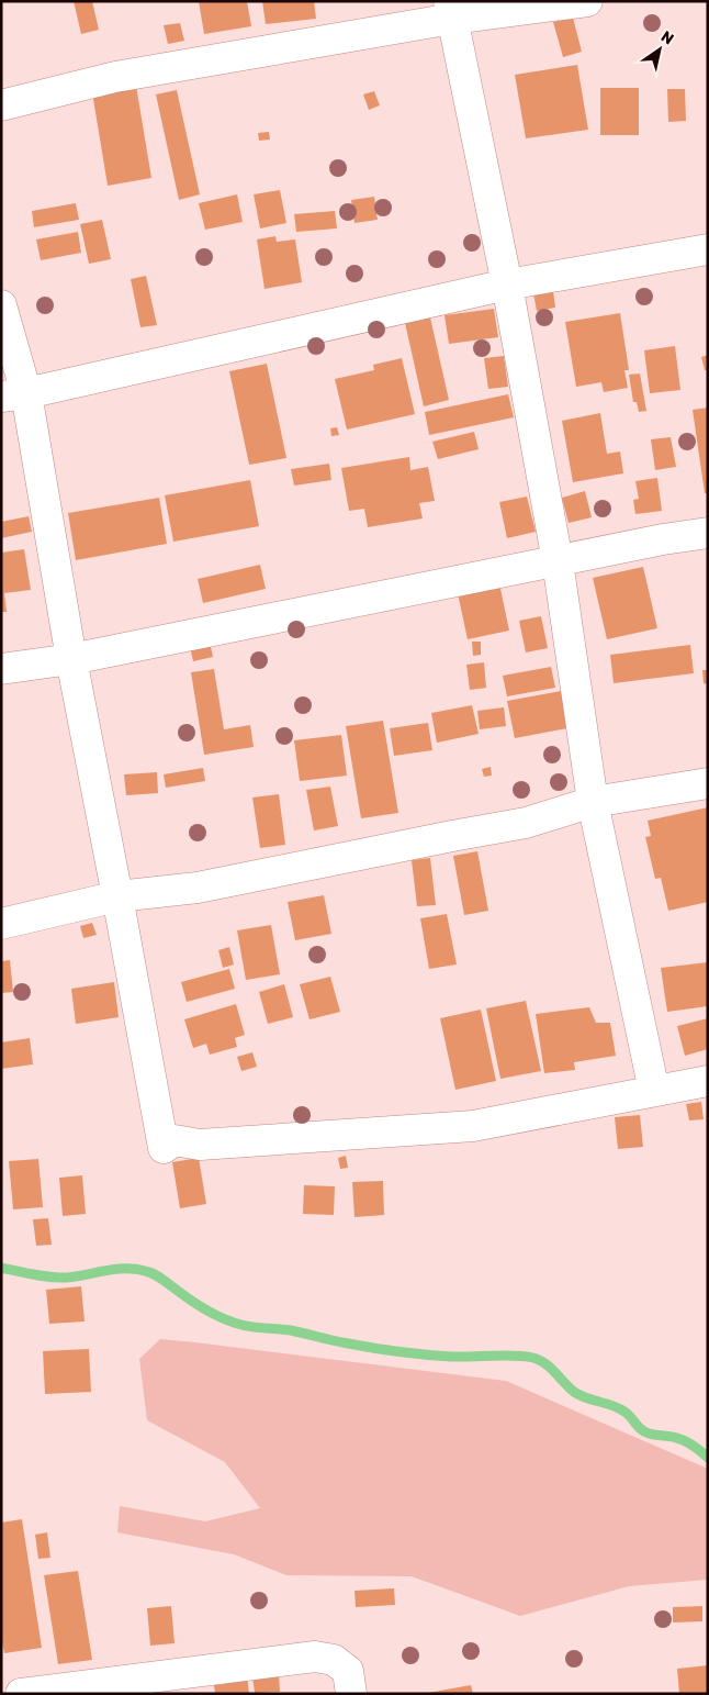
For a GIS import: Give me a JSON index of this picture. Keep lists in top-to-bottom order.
{
  "north": "top right"
}
